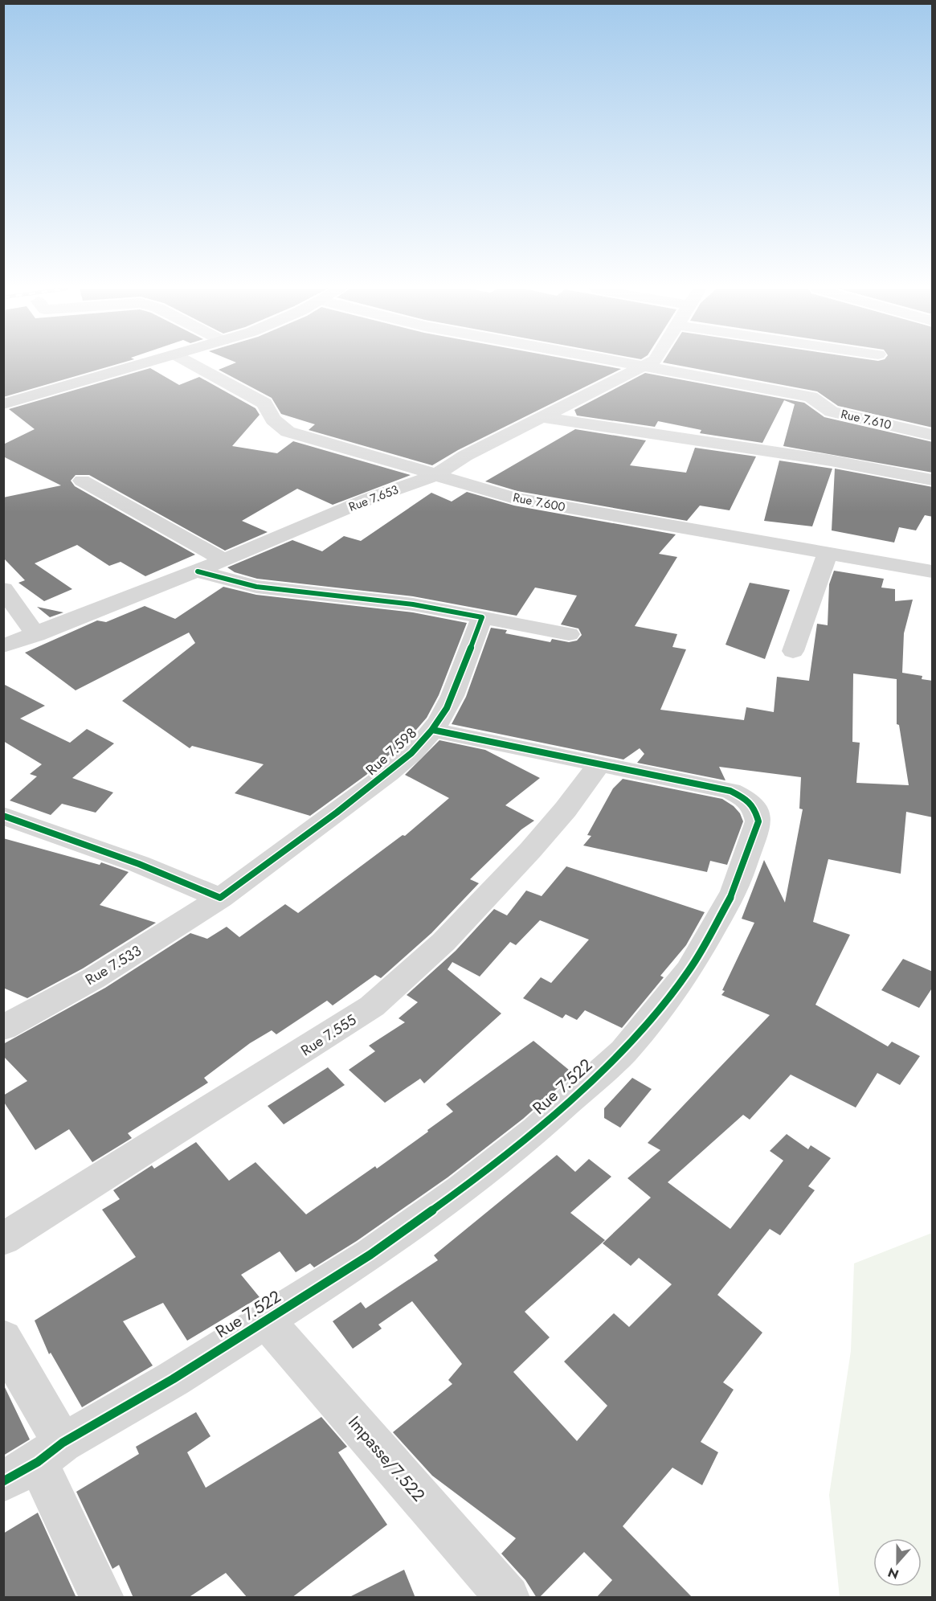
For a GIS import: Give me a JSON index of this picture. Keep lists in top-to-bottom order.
{
  "streets": {
    "street": [
      "Rue 7.610",
      "Rue 7.653",
      "Rue 7.600",
      "Rue 7.598",
      "Rue 7.533",
      "Rue 7.555",
      "Rue 7.522",
      "Impasse/7.522"
    ]
  },
  "crossings": [
    ["Rue 7.610", "Rue 7.653"],
    ["Rue 7.653", "Rue 7.600"],
    ["Rue 7.598", "Rue 7.533"],
    ["Rue 7.598", "Rue 7.522"],
    ["Rue 7.555", "Rue 7.522"],
    ["Rue 7.522", "Impasse/7.522"]
  ],
  "north": "bottom"
}
